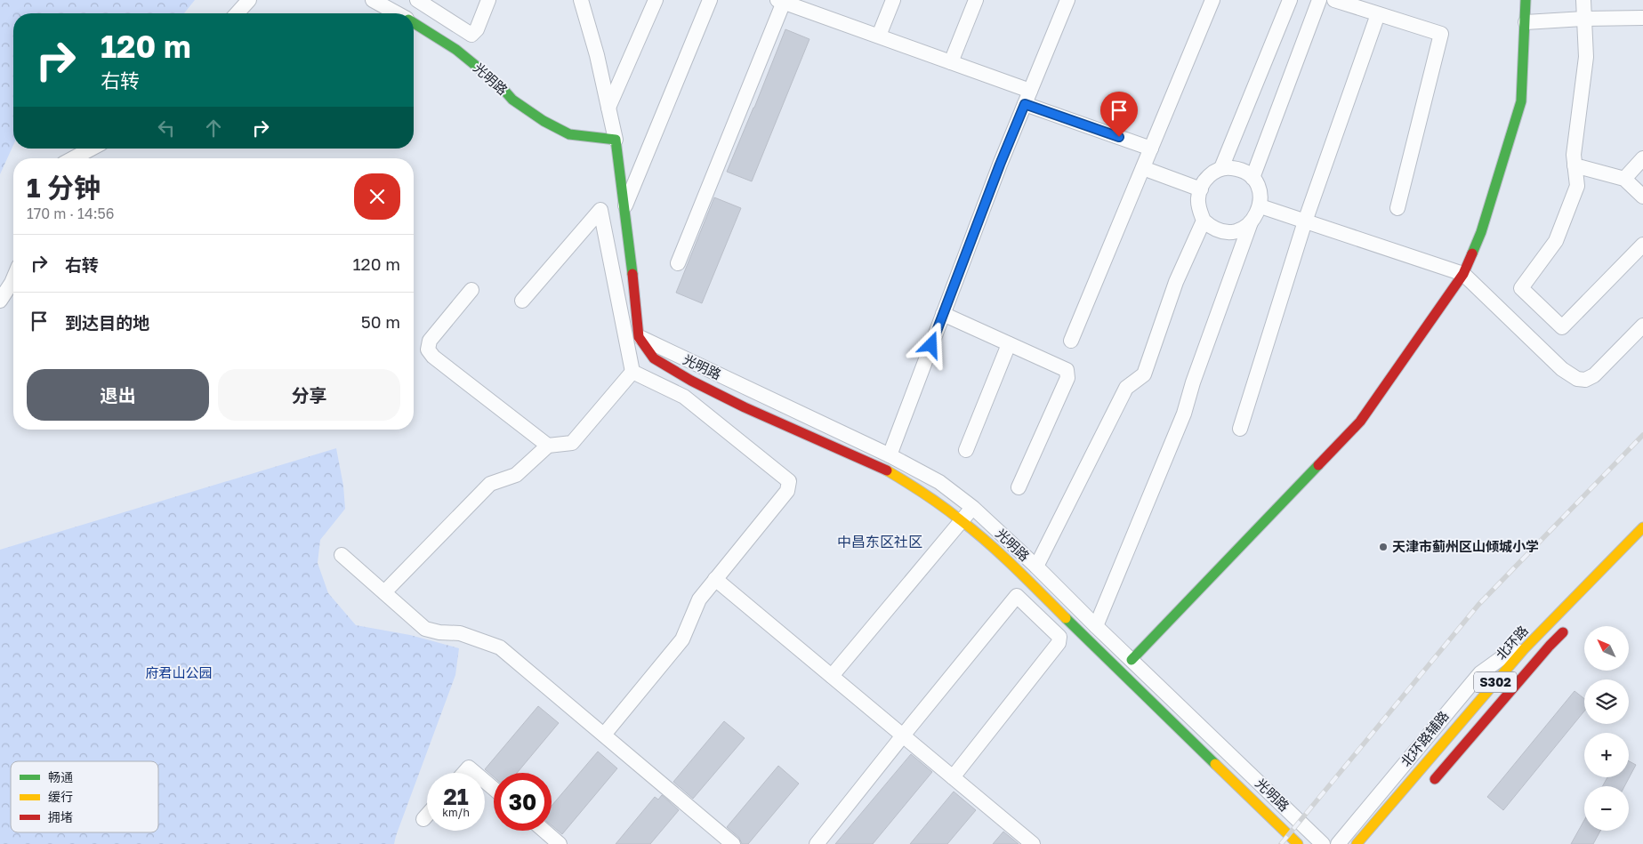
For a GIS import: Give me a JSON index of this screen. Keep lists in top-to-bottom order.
{
  "streets": {
    "main road": ["光明路", "北环路", "S302"],
    "street": ["北环路辅路"]
  },
  "crossings": [
    ["北环路", "北环路辅路"]
  ],
  "districts": ["中昌东区社区"],
  "parks": ["府君山公园"],
  "places": ["天津市蓟州区山倾城小学"],
  "legend": ["畅通", "缓行", "拥堵"],
  "north": "top left",
  "page": {
    "turn": ["120 m", "右转"],
    "heading": ["1 分钟", "170 m · 14:56"],
    "list": [
      {
        "name": "右转",
        "value": "120 m"
      },
      {
        "name": "到达目的地",
        "value": "50 m"
      }
    ],
    "buttons": ["退出", "分享"],
    "map_buttons": ["+", "−"],
    "speed": "21 km/h",
    "limit": "30"
  }
}
